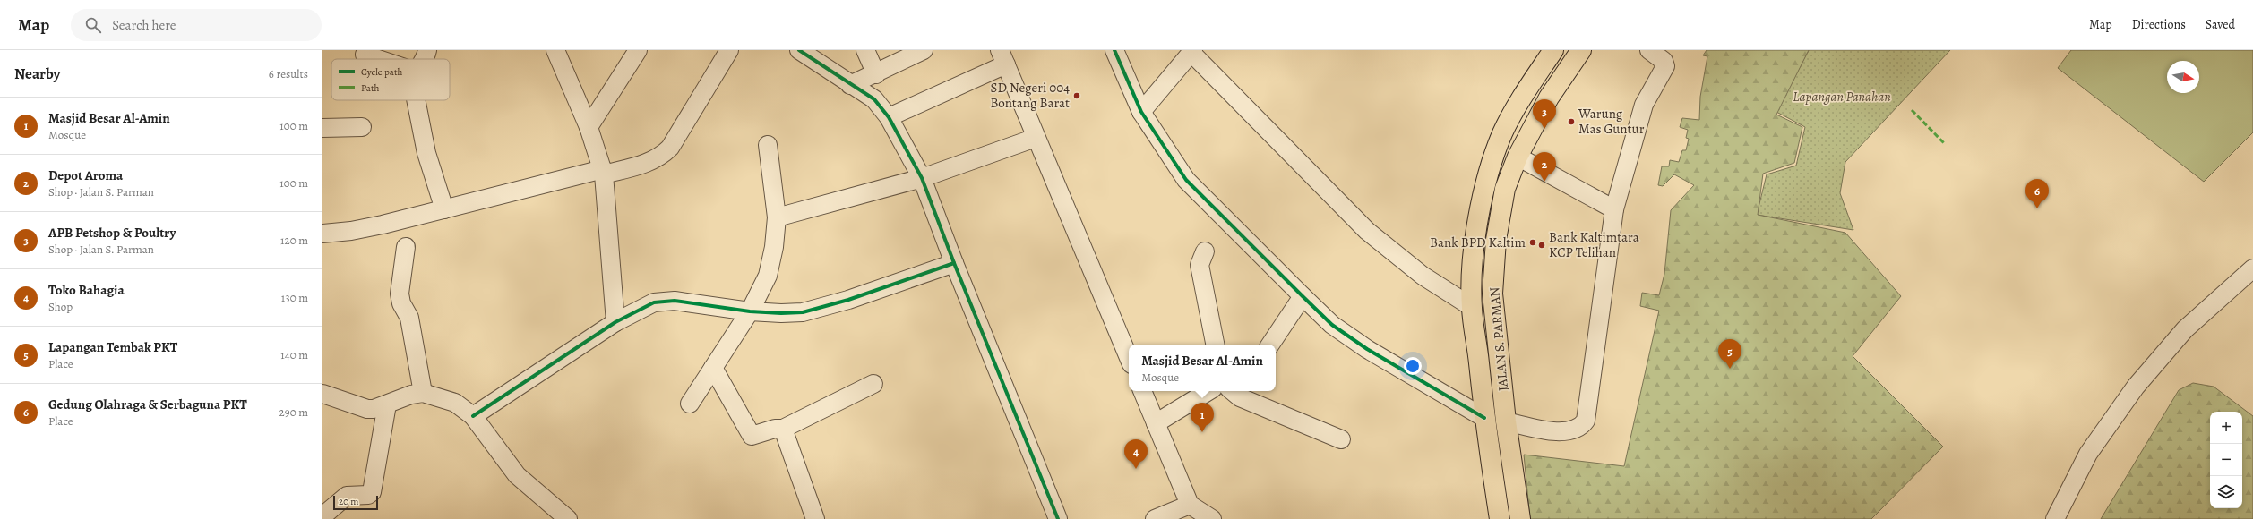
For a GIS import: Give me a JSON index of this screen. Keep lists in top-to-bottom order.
{
  "streets": {
    "main road": ["JALAN S. PARMAN"]
  },
  "parks": ["Lapangan Panahan"],
  "places": [
    "SD Negeri 004 Bontang Barat",
    "Warung Mas Guntur",
    "Bank BPD Kaltim",
    "Bank Kaltimtara KCP Telihan"
  ],
  "legend": ["Cycle path", "Path"],
  "scale_bar": "20 m",
  "north": "right",
  "page": {
    "header": "Map",
    "search": "Search here",
    "nav": ["Map", "Directions", "Saved"],
    "heading": ["Nearby", "6 results"],
    "list": [
      {
        "mark": "1",
        "name": "Masjid Besar Al-Amin",
        "note": "Mosque",
        "value": "100 m"
      },
      {
        "mark": "2",
        "name": "Depot Aroma",
        "note": "Shop · Jalan S. Parman",
        "value": "100 m"
      },
      {
        "mark": "3",
        "name": "APB Petshop & Poultry",
        "note": "Shop · Jalan S. Parman",
        "value": "120 m"
      },
      {
        "mark": "4",
        "name": "Toko Bahagia",
        "note": "Shop",
        "value": "130 m"
      },
      {
        "mark": "5",
        "name": "Lapangan Tembak PKT",
        "note": "Place",
        "value": "140 m"
      },
      {
        "mark": "6",
        "name": "Gedung Olahraga & Serbaguna PKT",
        "note": "Place",
        "value": "290 m"
      }
    ],
    "pins": [
      "3",
      "2",
      "6",
      "5",
      "1",
      "4"
    ],
    "popup": ["Masjid Besar Al-Amin", "Mosque"],
    "map_buttons": ["+", "−"],
    "scale": "20 m"
  }
}
